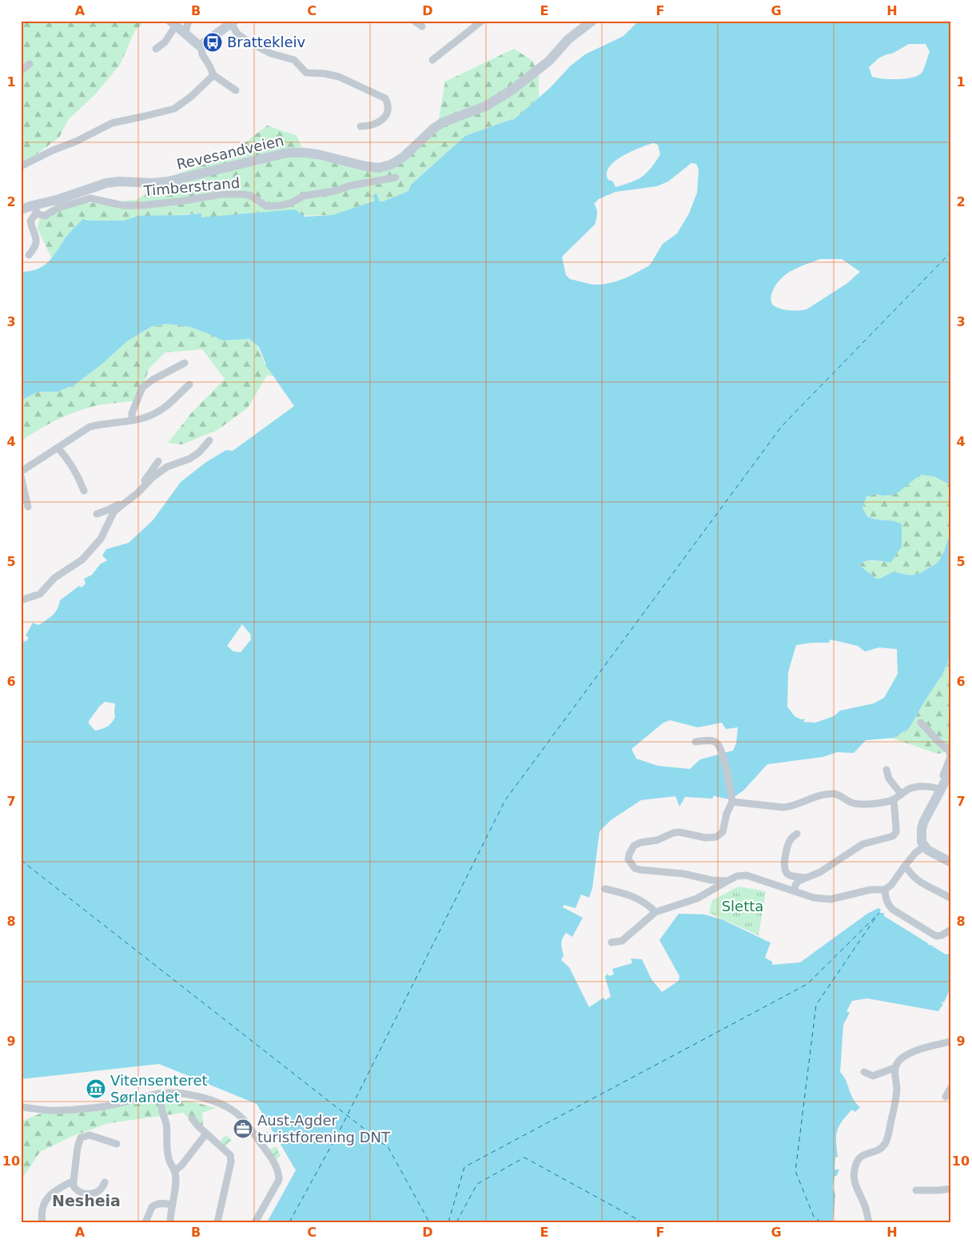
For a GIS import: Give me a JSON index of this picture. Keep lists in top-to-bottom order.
{
  "streets": {
    "main road": ["Revesandveien"],
    "street": ["Timberstrand"]
  },
  "crossings": [
    ["Revesandveien", "Timberstrand"]
  ],
  "districts": ["Nesheia"],
  "parks": ["Sletta"],
  "places": {
    "bus stop": ["Brattekleiv"],
    "museum": ["Vitensenteret Sørlandet"],
    "office": ["Aust-Agder turistforening DNT"]
  },
  "grid": {
    "columns": [
      "A",
      "B",
      "C",
      "D",
      "E",
      "F",
      "G",
      "H"
    ],
    "rows": [
      "1",
      "2",
      "3",
      "4",
      "5",
      "6",
      "7",
      "8",
      "9",
      "10"
    ]
  }
}
